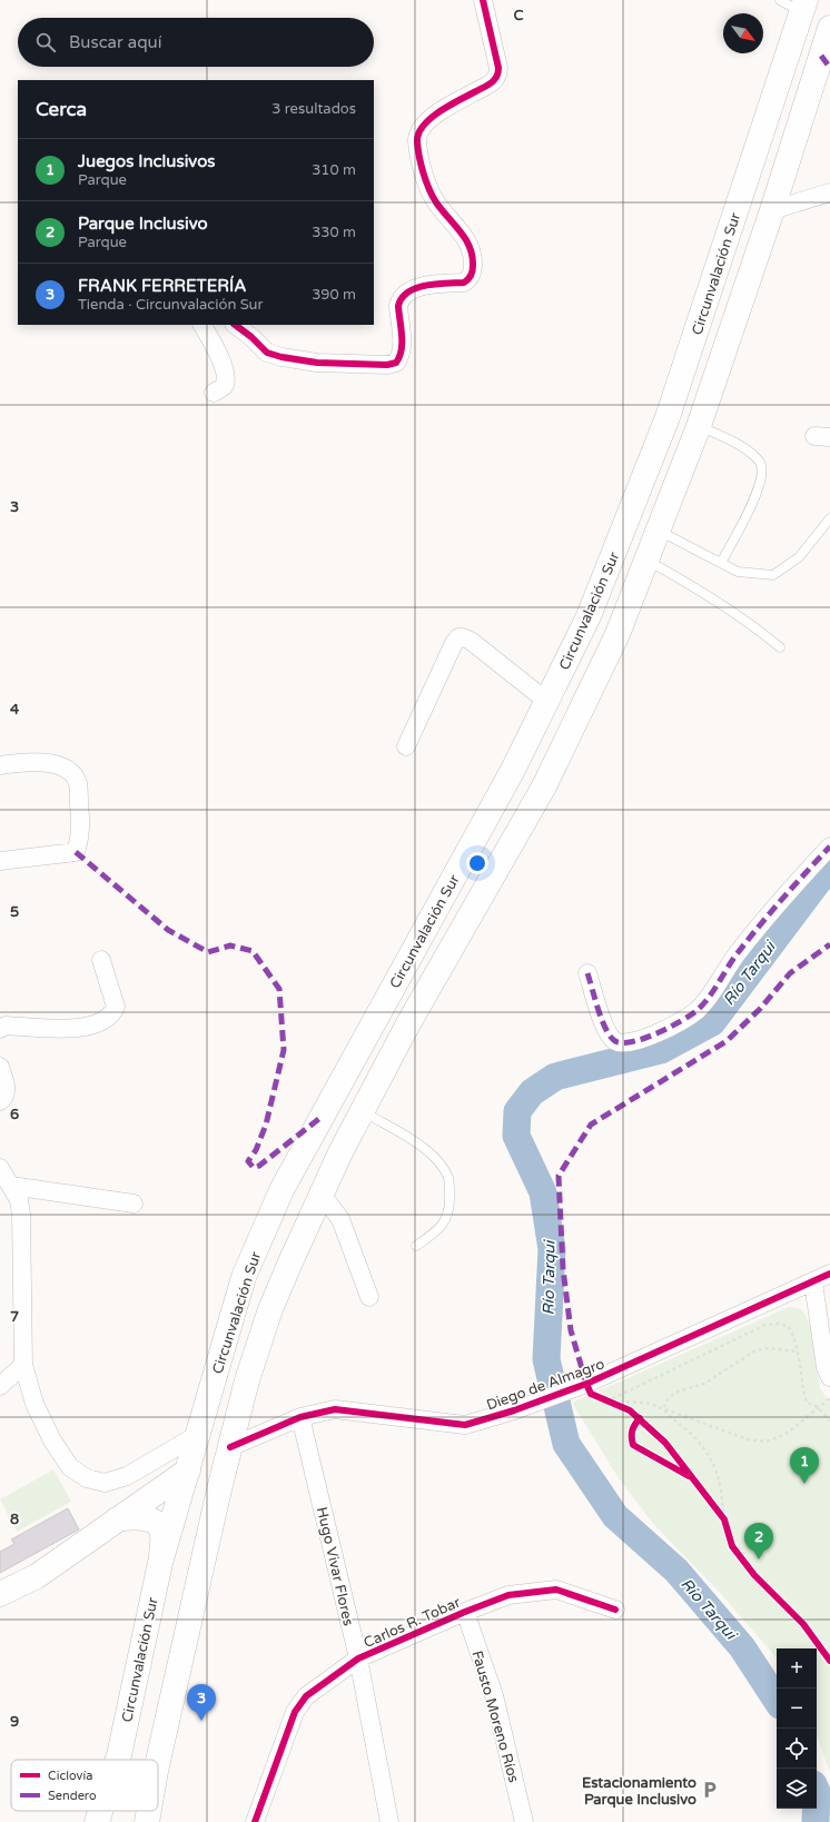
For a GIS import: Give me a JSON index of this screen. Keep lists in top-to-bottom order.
{
  "streets": {
    "main road": ["Circunvalación Sur"],
    "street": [
      "Diego de Almagro",
      "Hugo Vivar Flores",
      "Carlos R. Tobar",
      "Fausto Moreno Ríos"
    ]
  },
  "crossings": [
    ["Diego de Almagro", "Hugo Vivar Flores"],
    ["Hugo Vivar Flores", "Carlos R. Tobar"],
    ["Carlos R. Tobar", "Fausto Moreno Ríos"]
  ],
  "water": ["Río Tarqui"],
  "places": {
    "parking": ["Estacionamiento Parque Inclusivo"]
  },
  "legend": ["Ciclovía", "Sendero"],
  "north": "bottom right",
  "page": {
    "search": "Buscar aquí",
    "heading": ["Cerca", "3 resultados"],
    "list": [
      {
        "mark": "1",
        "name": "Juegos Inclusivos",
        "note": "Parque",
        "value": "310 m"
      },
      {
        "mark": "2",
        "name": "Parque Inclusivo",
        "note": "Parque",
        "value": "330 m"
      },
      {
        "mark": "3",
        "name": "FRANK FERRETERÍA",
        "note": "Tienda · Circunvalación Sur",
        "value": "390 m"
      }
    ],
    "pins": ["1", "2", "3"],
    "map_buttons": ["+", "−"]
  },
  "grid": {
    "columns": ["C"],
    "rows": [
      "3",
      "4",
      "5",
      "6",
      "7",
      "8",
      "9"
    ]
  }
}
